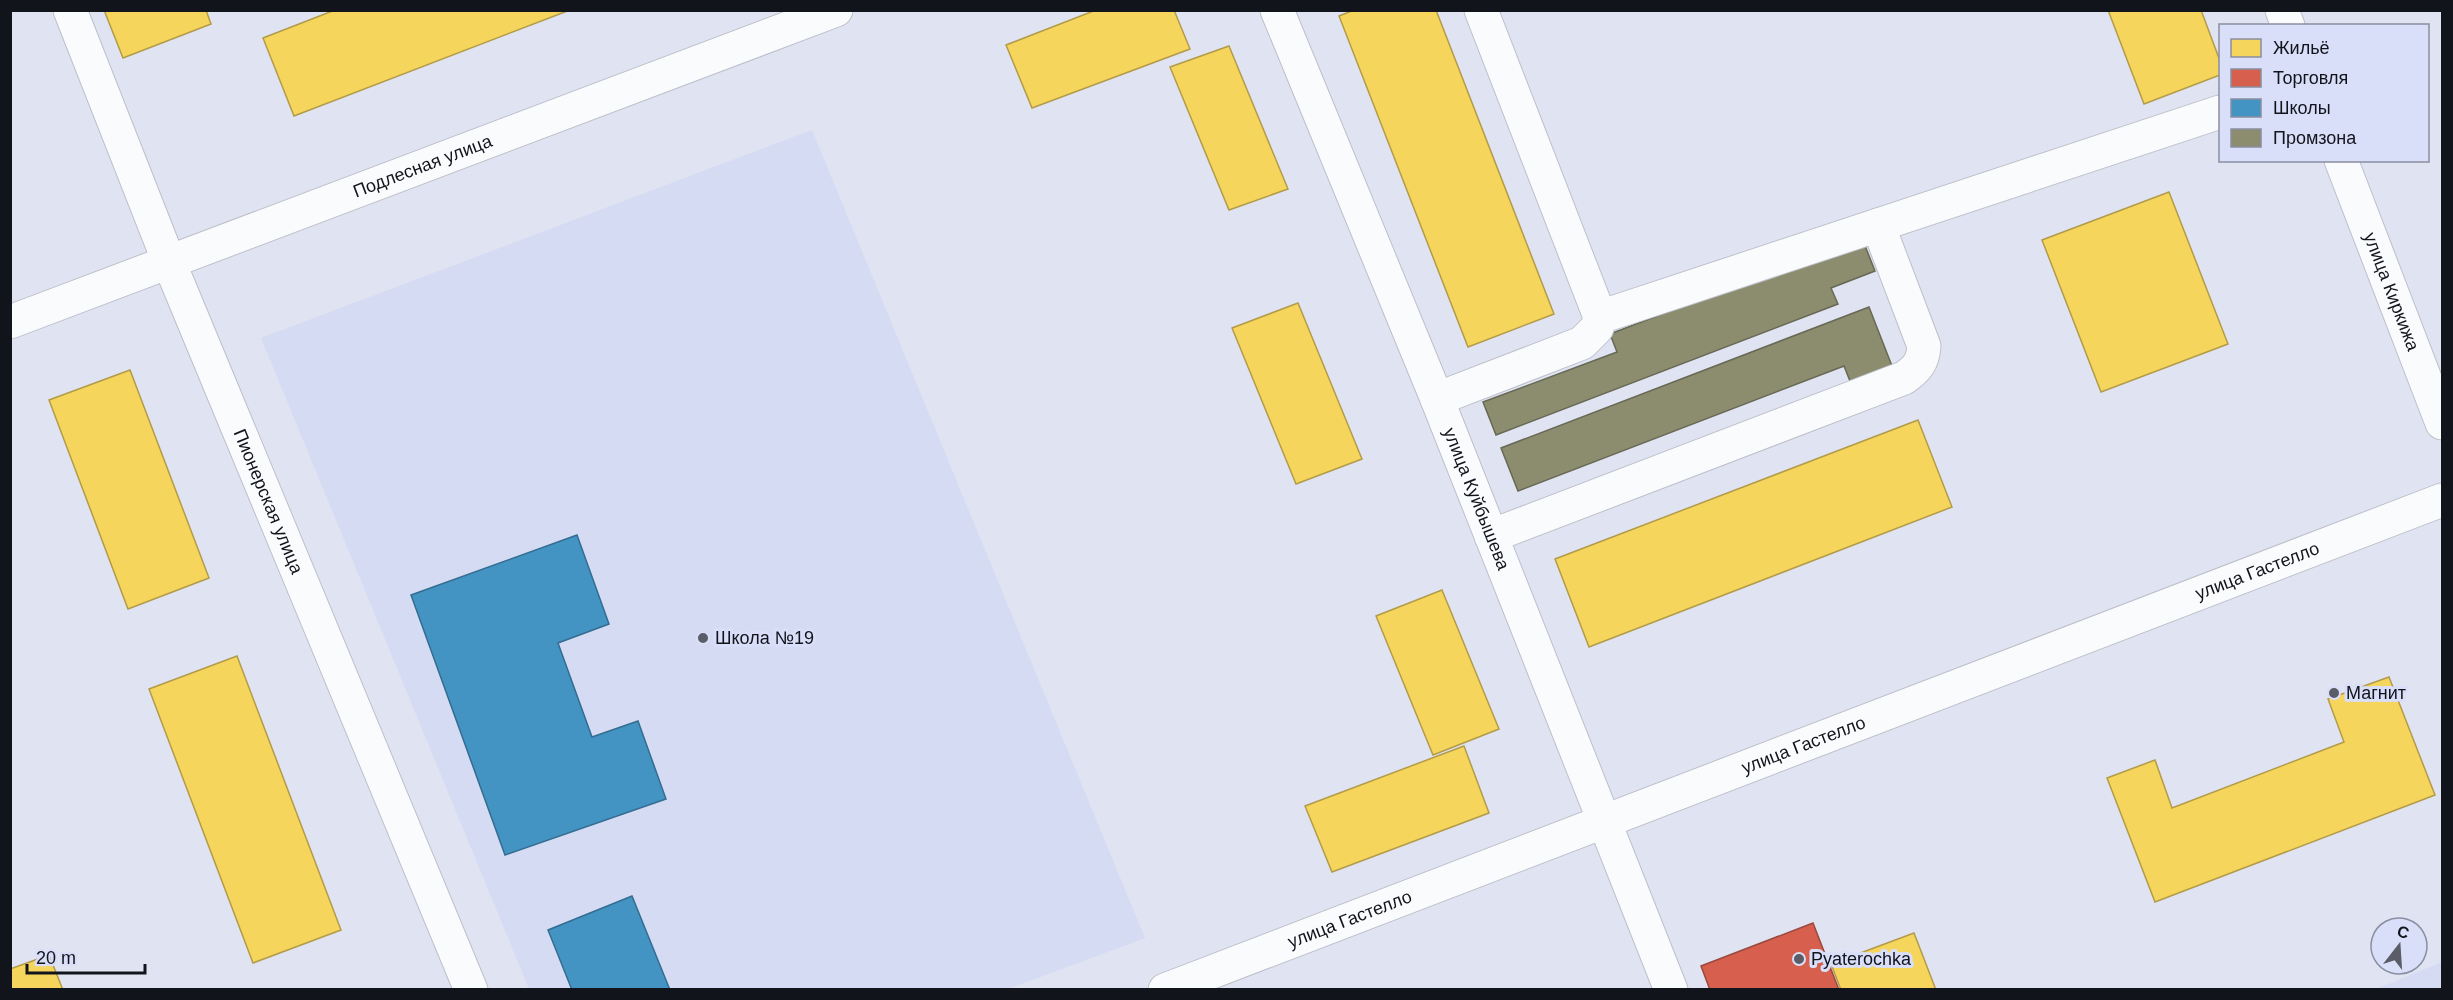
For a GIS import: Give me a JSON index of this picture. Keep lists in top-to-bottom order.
{
  "streets": {
    "street": [
      "Подлесная улица",
      "улица Киркижа",
      "улица Куйбышева",
      "Пионерская улица",
      "улица Гастелло"
    ]
  },
  "crossings": [
    ["Подлесная улица", "Пионерская улица"],
    ["улица Куйбышева", "улица Гастелло"]
  ],
  "places": ["Школа №19", "Магнит", "Pyaterochka"],
  "legend": [
    "Жильё",
    "Торговля",
    "Школы",
    "Промзона"
  ],
  "scale_bar": "20 m",
  "north": "top"
}
